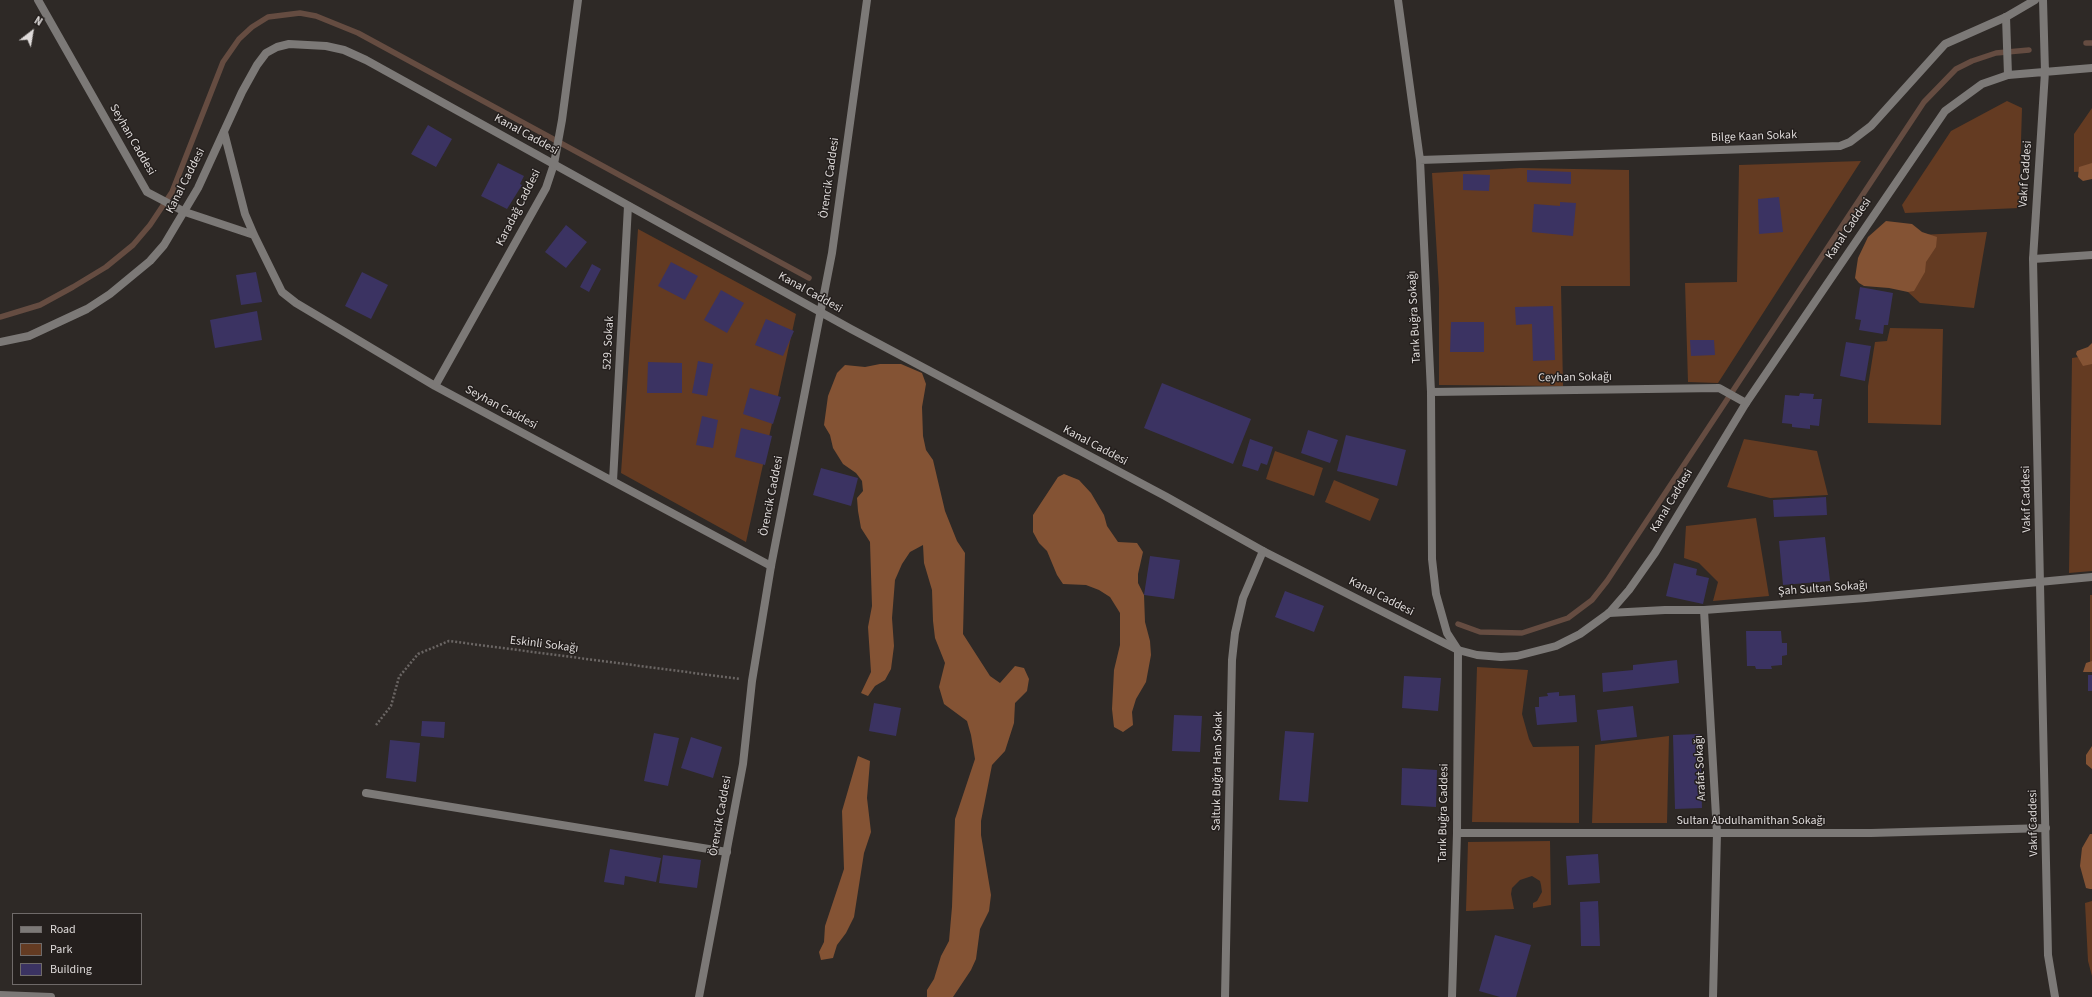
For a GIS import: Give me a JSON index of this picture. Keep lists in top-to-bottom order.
{
  "streets": {
    "street": [
      "Kanal Caddesi",
      "Bilge Kaan Sokak",
      "Seyhan Caddesi",
      "Vakıf Caddesi",
      "Örencik Caddesi",
      "Karadağ Caddesi",
      "Tarık Buğra Sokağı",
      "529. Sokak",
      "Ceyhan Sokağı",
      "Şah Sultan Sokağı",
      "Arafat Sokağı",
      "Saltuk Buğra Han Sokak",
      "Tarık Buğra Caddesi",
      "Sultan Abdulhamithan Sokağı"
    ],
    "path": ["Eskinli Sokağı"]
  },
  "crossings": [
    ["Kanal Caddesi", "Seyhan Caddesi"],
    ["Kanal Caddesi", "Vakıf Caddesi"],
    ["Kanal Caddesi", "Örencik Caddesi"],
    ["Kanal Caddesi", "Karadağ Caddesi"],
    ["Kanal Caddesi", "Tarık Buğra Sokağı"],
    ["Kanal Caddesi", "529. Sokak"],
    ["Kanal Caddesi", "Ceyhan Sokağı"],
    ["Kanal Caddesi", "Şah Sultan Sokağı"],
    ["Kanal Caddesi", "Saltuk Buğra Han Sokak"],
    ["Kanal Caddesi", "Tarık Buğra Caddesi"],
    ["Bilge Kaan Sokak", "Tarık Buğra Sokağı"],
    ["Seyhan Caddesi", "Örencik Caddesi"],
    ["Seyhan Caddesi", "Karadağ Caddesi"],
    ["Seyhan Caddesi", "529. Sokak"],
    ["Vakıf Caddesi", "Şah Sultan Sokağı"],
    ["Vakıf Caddesi", "Sultan Abdulhamithan Sokağı"],
    ["Örencik Caddesi", "Eskinli Sokağı"],
    ["Tarık Buğra Sokağı", "Ceyhan Sokağı"],
    ["Tarık Buğra Sokağı", "Tarık Buğra Caddesi"],
    ["Şah Sultan Sokağı", "Arafat Sokağı"],
    ["Arafat Sokağı", "Sultan Abdulhamithan Sokağı"],
    ["Tarık Buğra Caddesi", "Sultan Abdulhamithan Sokağı"]
  ],
  "legend": ["Road", "Park", "Building"],
  "north": "top right"
}
